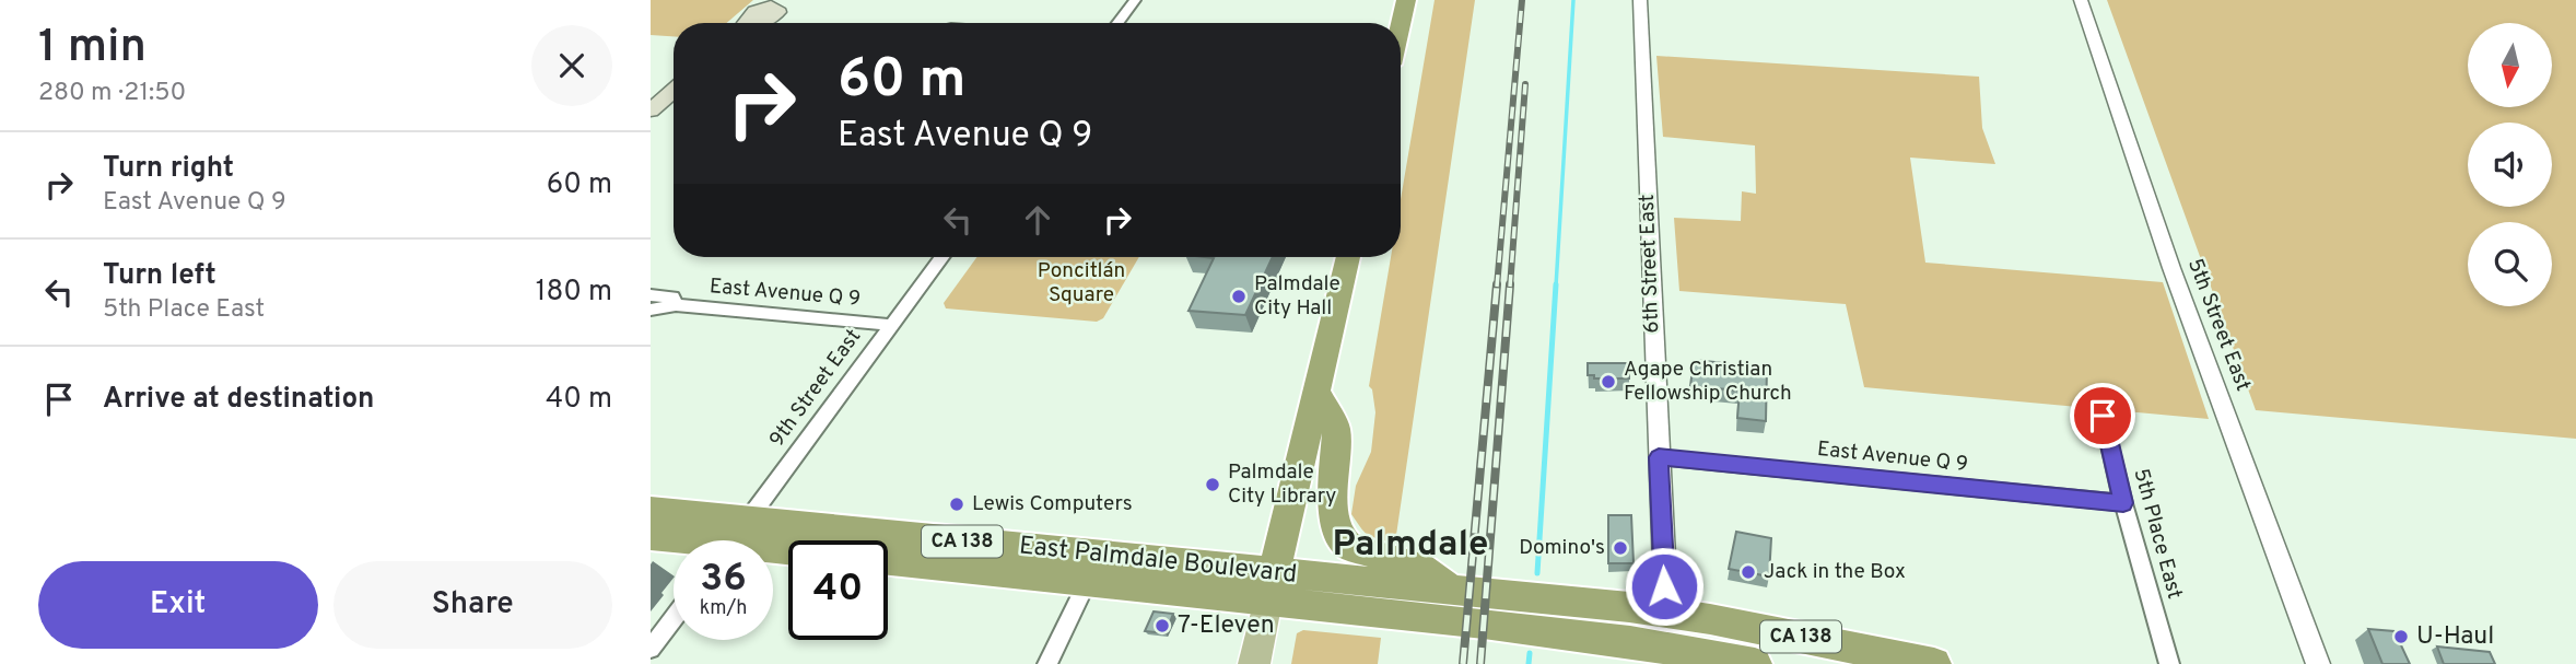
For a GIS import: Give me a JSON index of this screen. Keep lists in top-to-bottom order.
{
  "streets": {
    "highway": ["CA 138", "East Palmdale Boulevard"],
    "street": [
      "6th Street East",
      "East Avenue Q 9",
      "5th Street East",
      "9th Street East",
      "5th Place East"
    ]
  },
  "crossings": [
    ["6th Street East", "East Avenue Q 9"],
    ["6th Street East", "East Palmdale Boulevard"],
    ["East Avenue Q 9", "9th Street East"],
    ["East Avenue Q 9", "5th Place East"],
    ["9th Street East", "East Palmdale Boulevard"]
  ],
  "districts": ["Palmdale"],
  "parks": ["Poncitlán Square"],
  "places": [
    "Palmdale City Hall",
    "Agape Christian Fellowship Church",
    "Palmdale City Library",
    "Lewis Computers",
    "Domino's",
    "Jack in the Box",
    "7-Eleven",
    "U-Haul"
  ],
  "north": "bottom",
  "page": {
    "heading": ["1 min", "280 m · 21:50"],
    "turn": ["60 m", "East Avenue Q 9"],
    "list": [
      {
        "name": "Turn right",
        "note": "East Avenue Q 9",
        "value": "60 m"
      },
      {
        "name": "Turn left",
        "note": "5th Place East",
        "value": "180 m"
      },
      {
        "name": "Arrive at destination",
        "value": "40 m"
      }
    ],
    "speed": "36 km/h",
    "limit": "40",
    "buttons": ["Exit", "Share"]
  }
}
